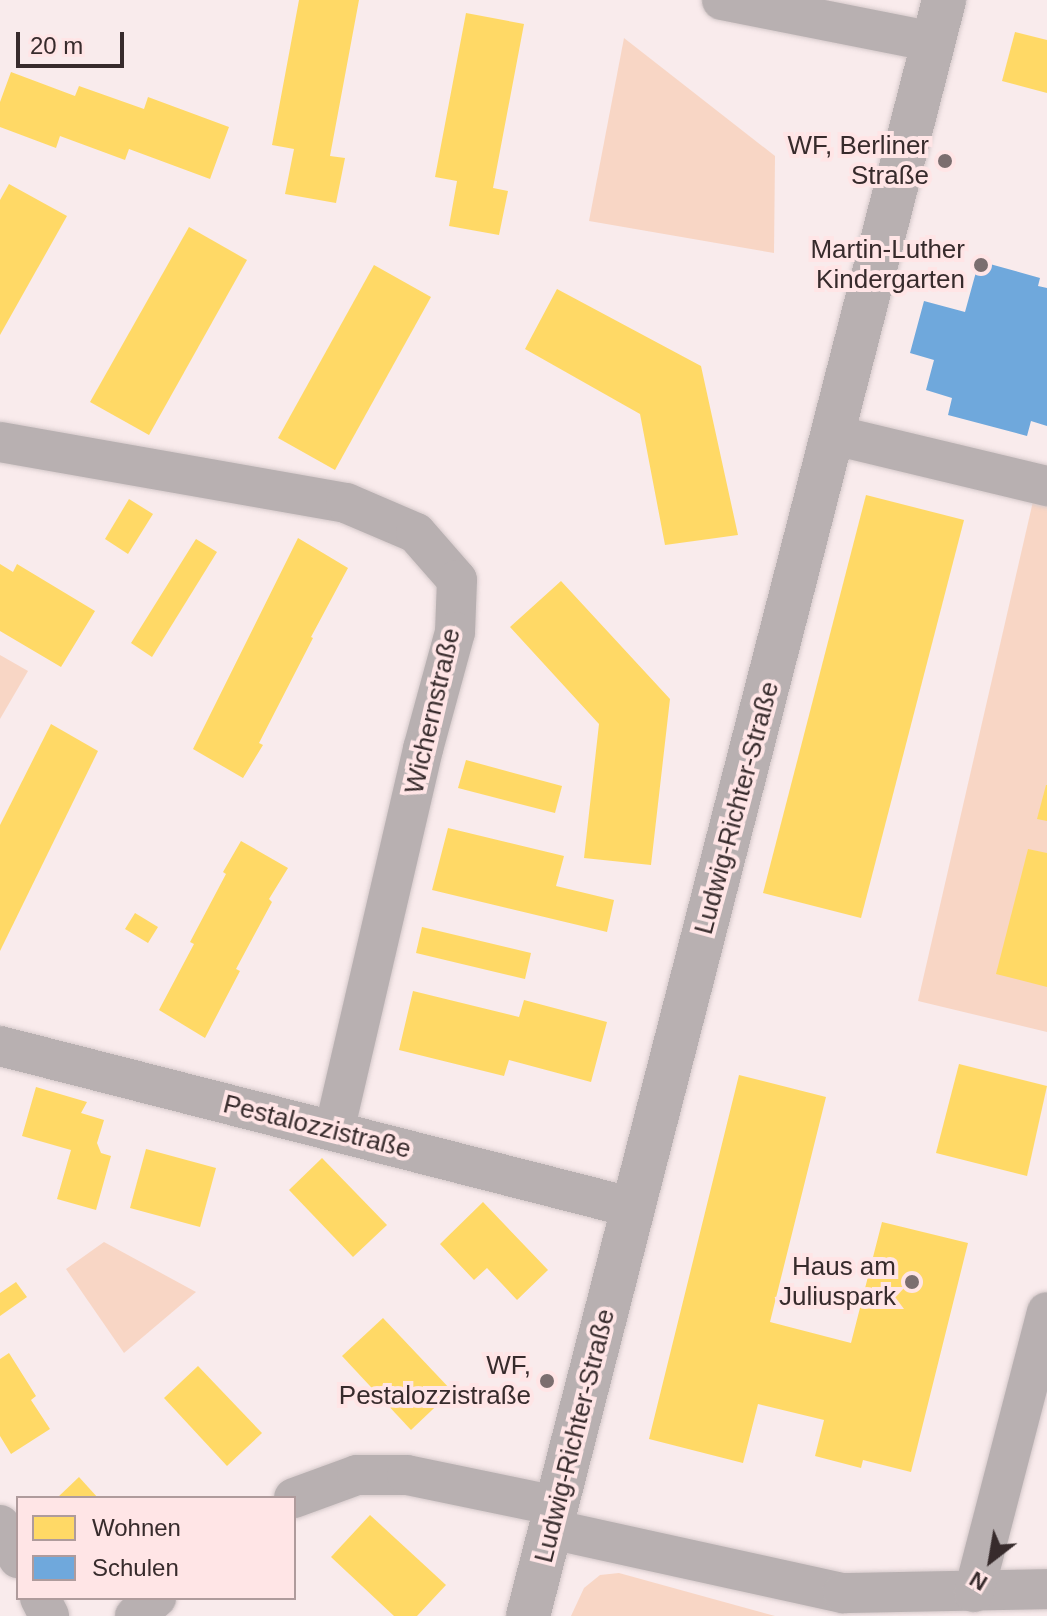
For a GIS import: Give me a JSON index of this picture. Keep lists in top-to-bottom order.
{
  "streets": {
    "street": ["Wichernstraße", "Ludwig-Richter-Straße", "Pestalozzistraße"]
  },
  "crossings": [
    ["Wichernstraße", "Pestalozzistraße"],
    ["Ludwig-Richter-Straße", "Pestalozzistraße"]
  ],
  "places": [
    "WF, Berliner Straße",
    "Martin-Luther Kindergarten",
    "Haus am Juliuspark",
    "WF, Pestalozzistraße"
  ],
  "legend": ["Wohnen", "Schulen"],
  "scale_bar": "20 m",
  "north": "bottom left"
}
